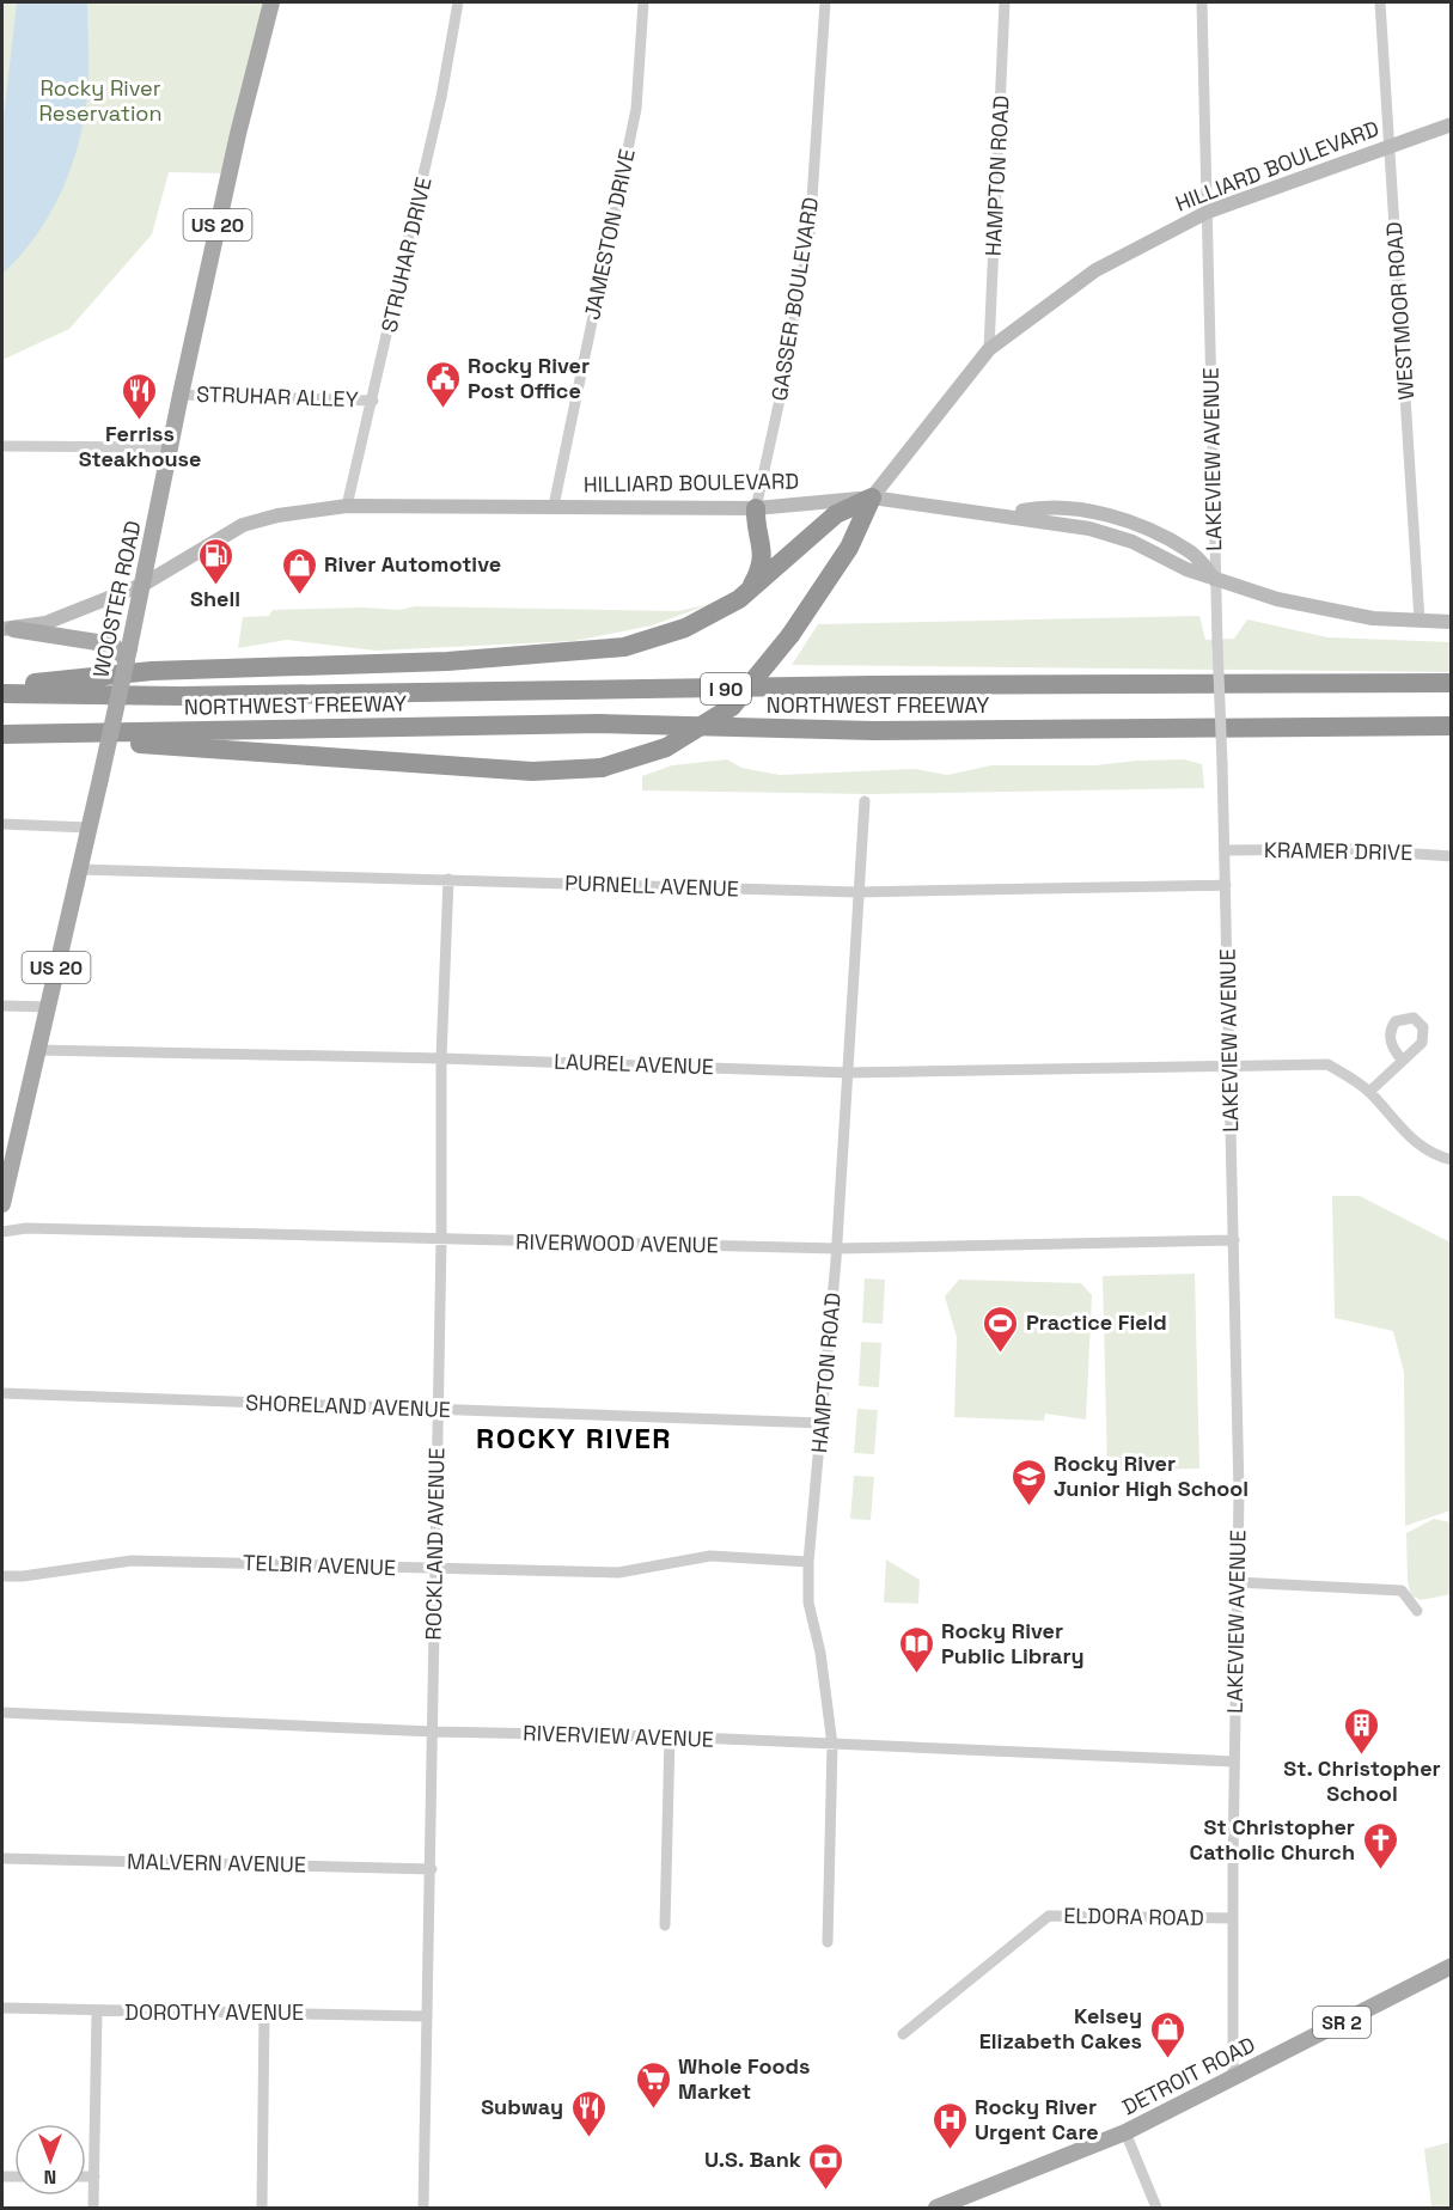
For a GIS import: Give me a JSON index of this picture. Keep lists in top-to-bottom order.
{
  "streets": {
    "highway": ["I 90", "NORTHWEST FREEWAY"],
    "main road": [
      "HILLIARD BOULEVARD",
      "US 20",
      "WOOSTER ROAD",
      "SR 2",
      "DETROIT ROAD"
    ],
    "street": [
      "HAMPTON ROAD",
      "JAMESTON DRIVE",
      "STRUHAR DRIVE",
      "GASSER BOULEVARD",
      "WESTMOOR ROAD",
      "STRUHAR ALLEY",
      "LAKEVIEW AVENUE",
      "KRAMER DRIVE",
      "PURNELL AVENUE",
      "LAUREL AVENUE",
      "RIVERWOOD AVENUE",
      "SHORELAND AVENUE",
      "ROCKLAND AVENUE",
      "TELBIR AVENUE",
      "RIVERVIEW AVENUE",
      "MALVERN AVENUE",
      "ELDORA ROAD",
      "DOROTHY AVENUE"
    ]
  },
  "crossings": [
    ["HILLIARD BOULEVARD", "HAMPTON ROAD"],
    ["HILLIARD BOULEVARD", "JAMESTON DRIVE"],
    ["HILLIARD BOULEVARD", "STRUHAR DRIVE"],
    ["HILLIARD BOULEVARD", "GASSER BOULEVARD"],
    ["HILLIARD BOULEVARD", "WESTMOOR ROAD"],
    ["HILLIARD BOULEVARD", "LAKEVIEW AVENUE"],
    ["HILLIARD BOULEVARD", "WOOSTER ROAD"],
    ["HAMPTON ROAD", "PURNELL AVENUE"],
    ["HAMPTON ROAD", "LAUREL AVENUE"],
    ["HAMPTON ROAD", "RIVERWOOD AVENUE"],
    ["HAMPTON ROAD", "SHORELAND AVENUE"],
    ["HAMPTON ROAD", "TELBIR AVENUE"],
    ["HAMPTON ROAD", "RIVERVIEW AVENUE"],
    ["STRUHAR DRIVE", "STRUHAR ALLEY"],
    ["STRUHAR ALLEY", "WOOSTER ROAD"],
    ["LAKEVIEW AVENUE", "KRAMER DRIVE"],
    ["LAKEVIEW AVENUE", "PURNELL AVENUE"],
    ["LAKEVIEW AVENUE", "LAUREL AVENUE"],
    ["LAKEVIEW AVENUE", "RIVERWOOD AVENUE"],
    ["LAKEVIEW AVENUE", "RIVERVIEW AVENUE"],
    ["LAKEVIEW AVENUE", "ELDORA ROAD"],
    ["LAKEVIEW AVENUE", "DETROIT ROAD"],
    ["WOOSTER ROAD", "PURNELL AVENUE"],
    ["WOOSTER ROAD", "LAUREL AVENUE"],
    ["PURNELL AVENUE", "ROCKLAND AVENUE"],
    ["LAUREL AVENUE", "ROCKLAND AVENUE"],
    ["RIVERWOOD AVENUE", "ROCKLAND AVENUE"],
    ["SHORELAND AVENUE", "ROCKLAND AVENUE"],
    ["ROCKLAND AVENUE", "TELBIR AVENUE"],
    ["ROCKLAND AVENUE", "RIVERVIEW AVENUE"],
    ["ROCKLAND AVENUE", "MALVERN AVENUE"],
    ["ROCKLAND AVENUE", "DOROTHY AVENUE"]
  ],
  "districts": ["ROCKY RIVER"],
  "parks": ["Rocky River Reservation"],
  "places": {
    "public building": ["Rocky River Post Office"],
    "restaurant": ["Ferriss Steakhouse", "Subway"],
    "fuel station": ["Shell"],
    "shop": ["River Automotive", "Kelsey Elizabeth Cakes"],
    "sports": ["Practice Field"],
    "school or university": ["Rocky River Junior High School"],
    "library": ["Rocky River Public Library"],
    "building": ["St. Christopher School"],
    "church": ["St Christopher Catholic Church"],
    "supermarket": ["Whole Foods Market"],
    "hospital": ["Rocky River Urgent Care"],
    "bank": ["U.S. Bank"]
  },
  "north": "bottom"
}
